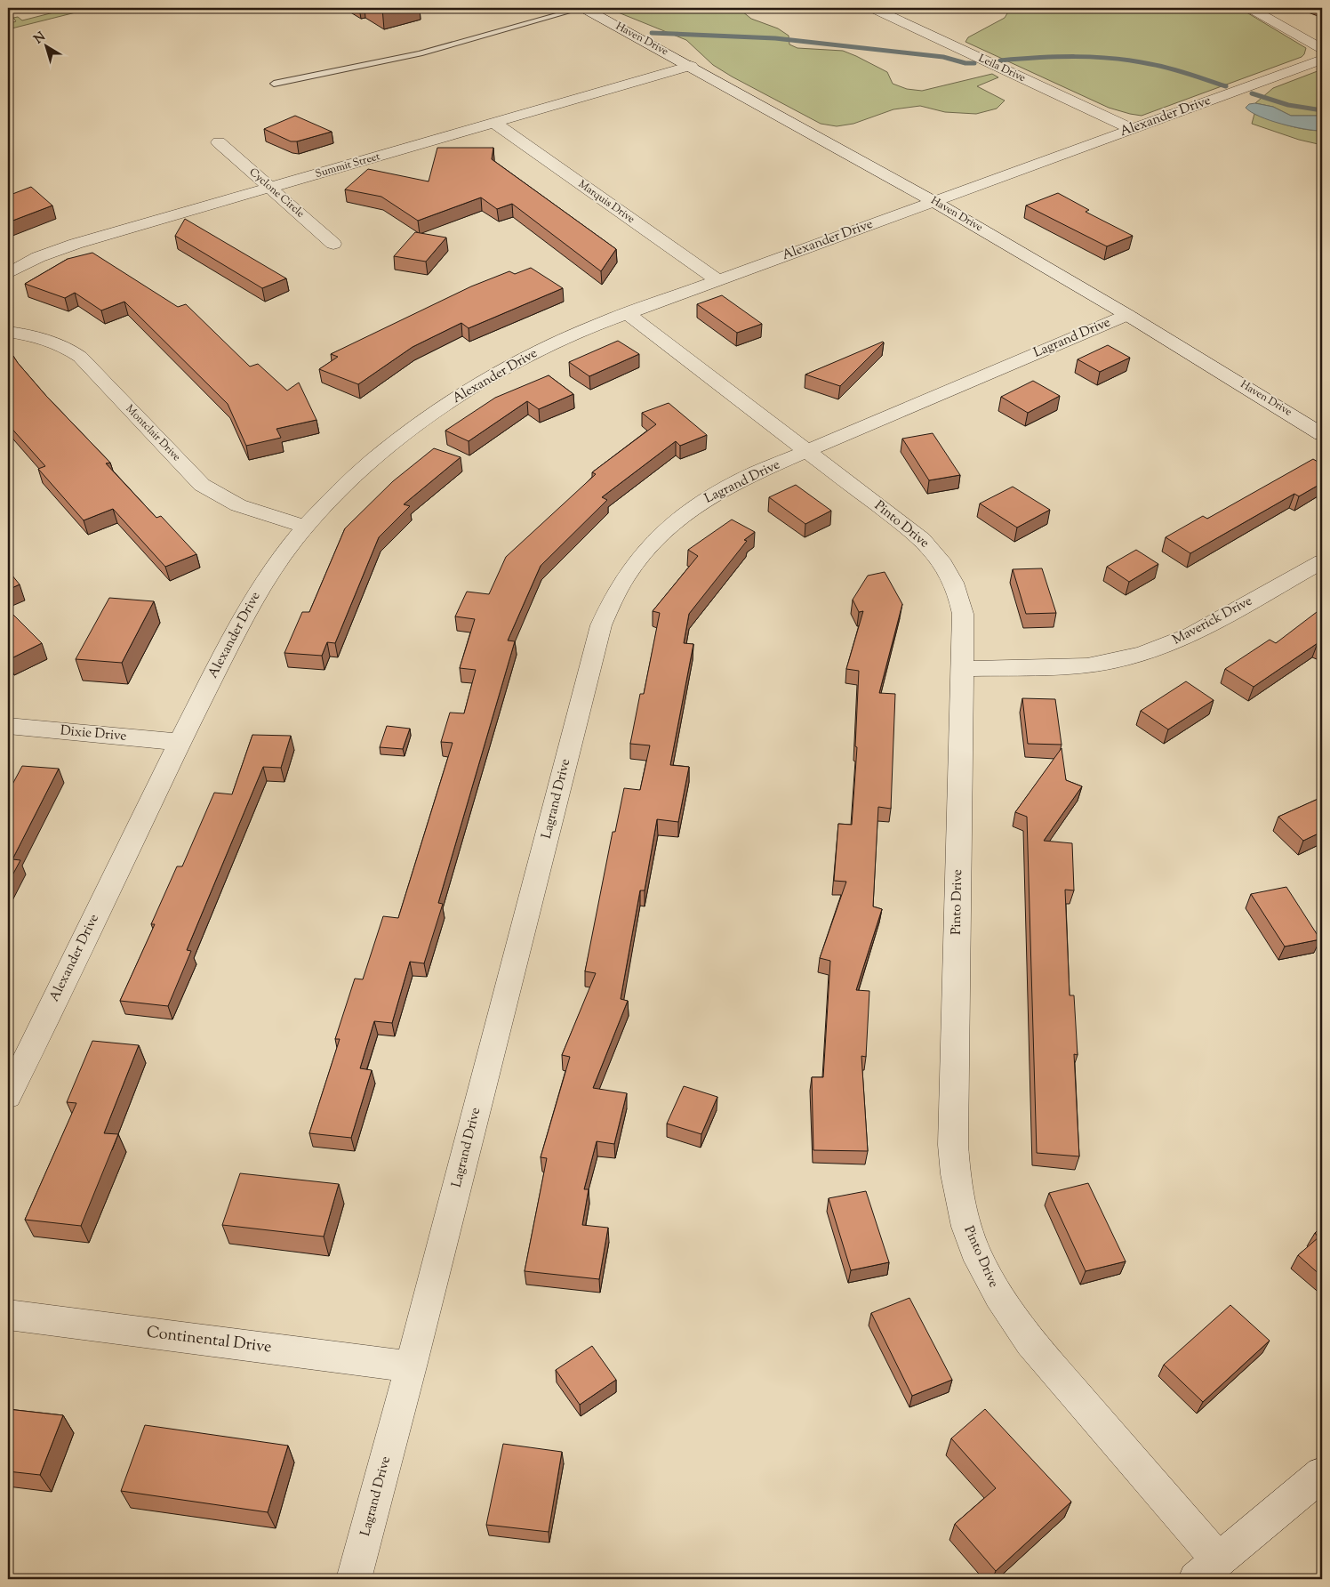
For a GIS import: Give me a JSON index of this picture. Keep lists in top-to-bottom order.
{
  "streets": {
    "street": [
      "Haven Drive",
      "Leila Drive",
      "Alexander Drive",
      "Summit Street",
      "Cyclone Circle",
      "Marquis Drive",
      "Lagrand Drive",
      "Montclair Drive",
      "Pinto Drive",
      "Maverick Drive",
      "Dixie Drive",
      "Continental Drive"
    ]
  },
  "crossings": [
    ["Haven Drive", "Alexander Drive"],
    ["Haven Drive", "Summit Street"],
    ["Haven Drive", "Lagrand Drive"],
    ["Leila Drive", "Alexander Drive"],
    ["Alexander Drive", "Marquis Drive"],
    ["Alexander Drive", "Montclair Drive"],
    ["Alexander Drive", "Pinto Drive"],
    ["Alexander Drive", "Dixie Drive"],
    ["Summit Street", "Cyclone Circle"],
    ["Summit Street", "Marquis Drive"],
    ["Lagrand Drive", "Pinto Drive"],
    ["Lagrand Drive", "Continental Drive"],
    ["Pinto Drive", "Maverick Drive"]
  ],
  "north": "top left"
}
